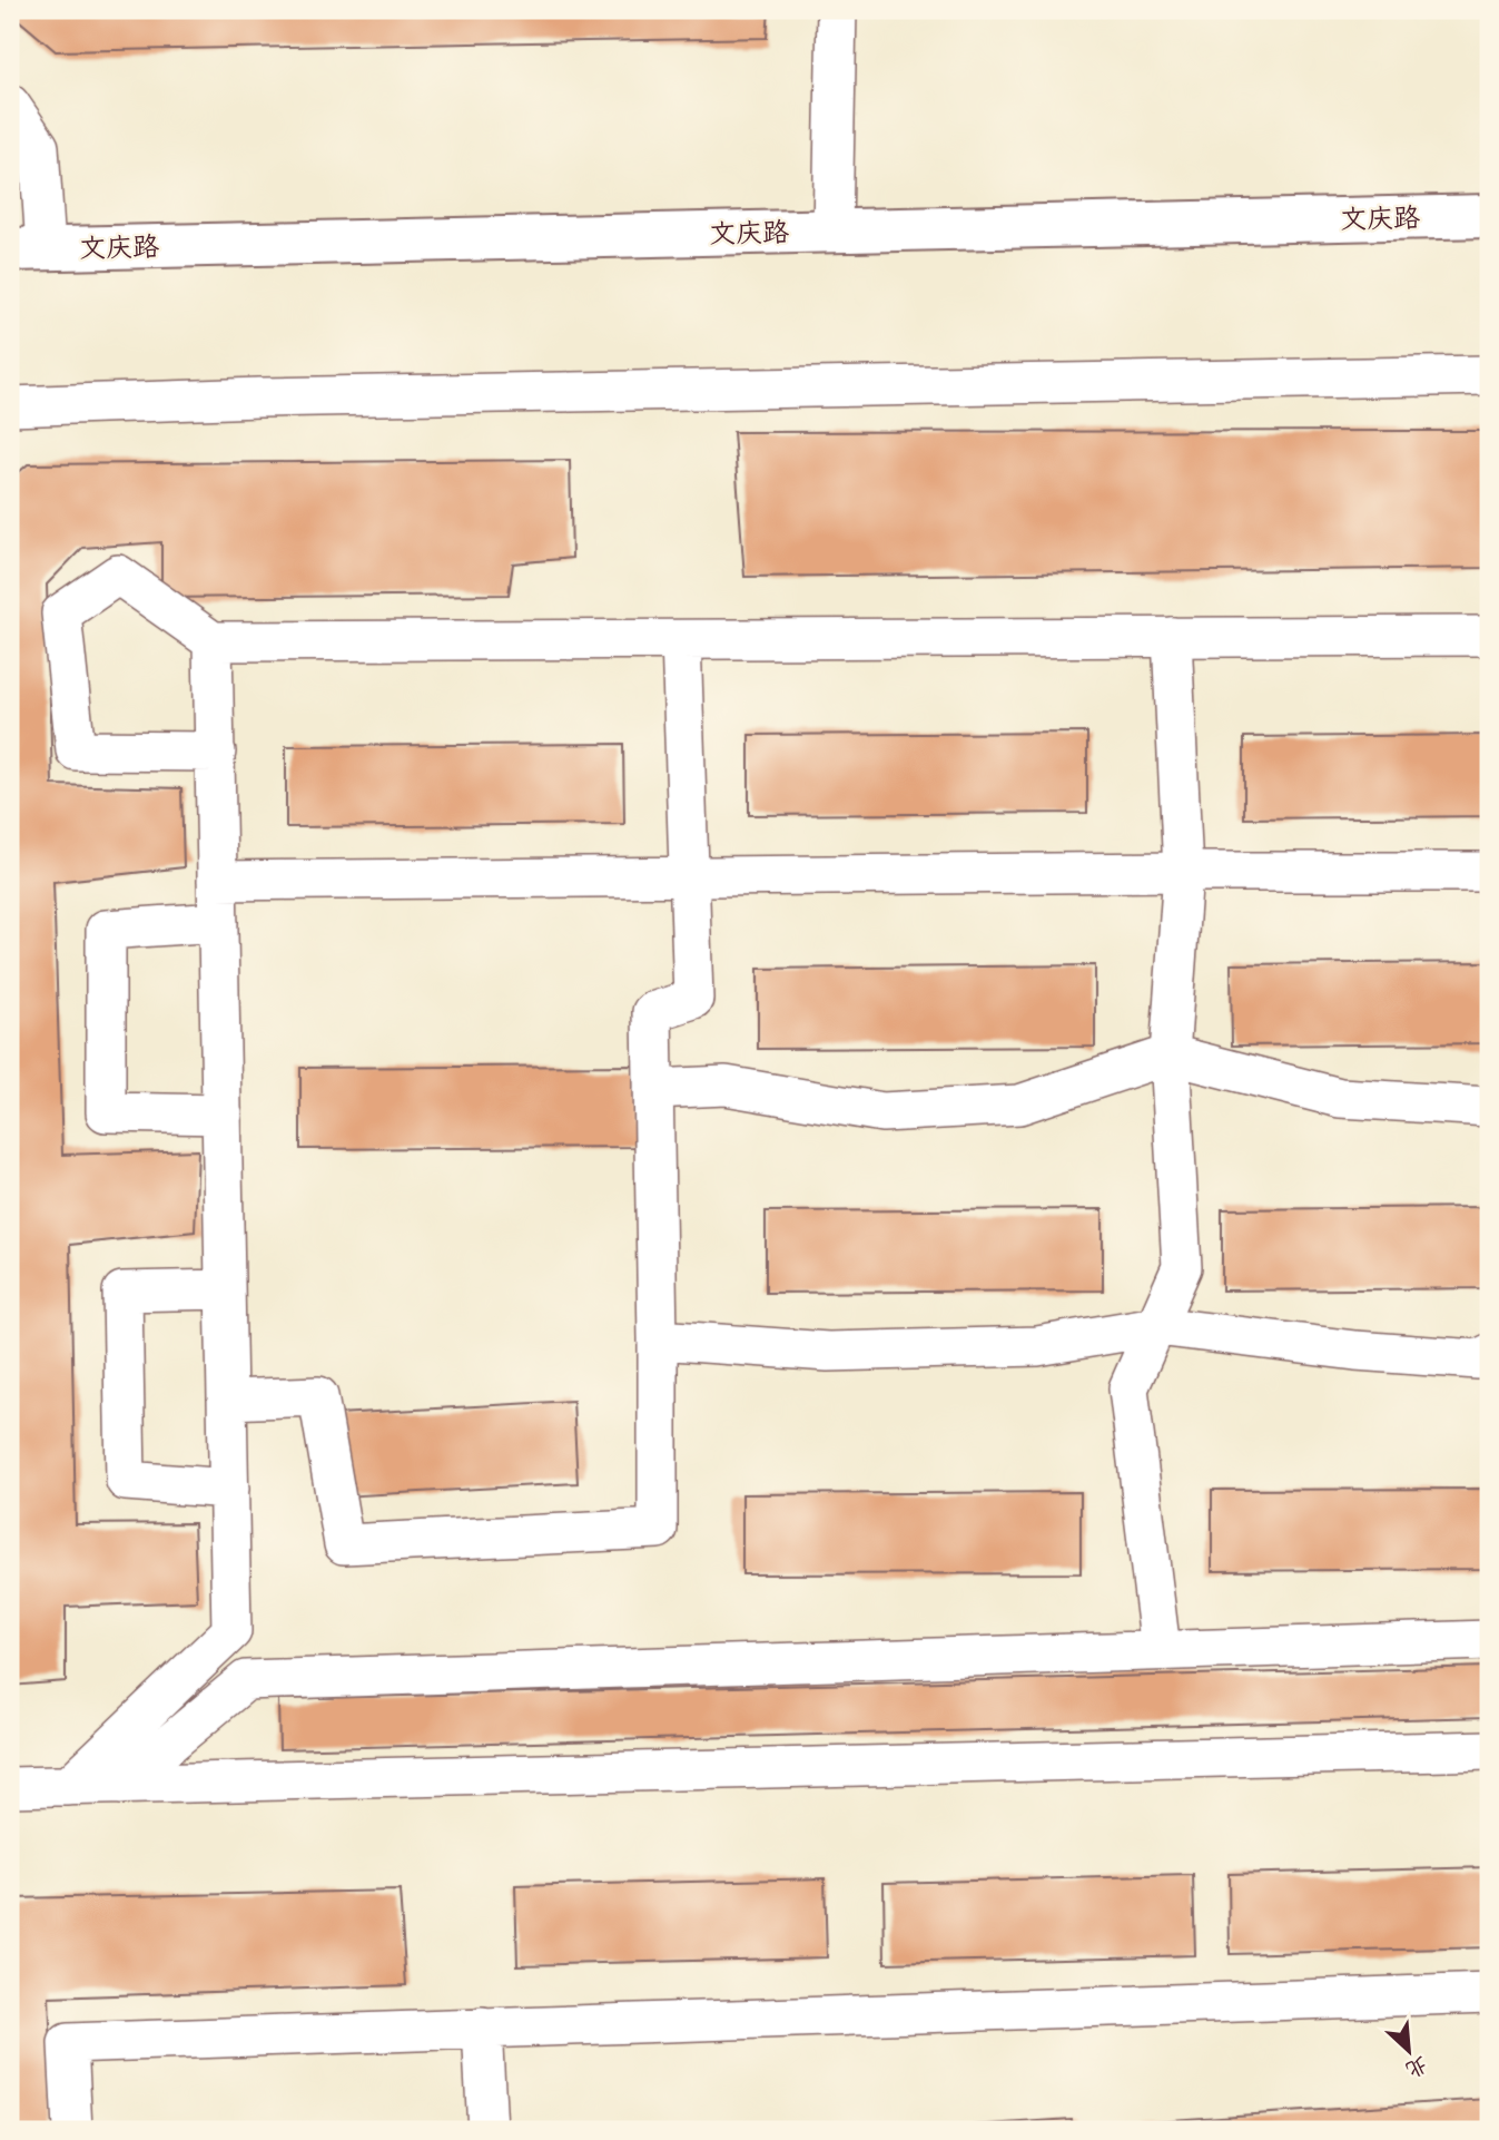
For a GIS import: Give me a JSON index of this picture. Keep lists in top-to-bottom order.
{
  "streets": {
    "street": ["文庆路"]
  },
  "north": "bottom right"
}
